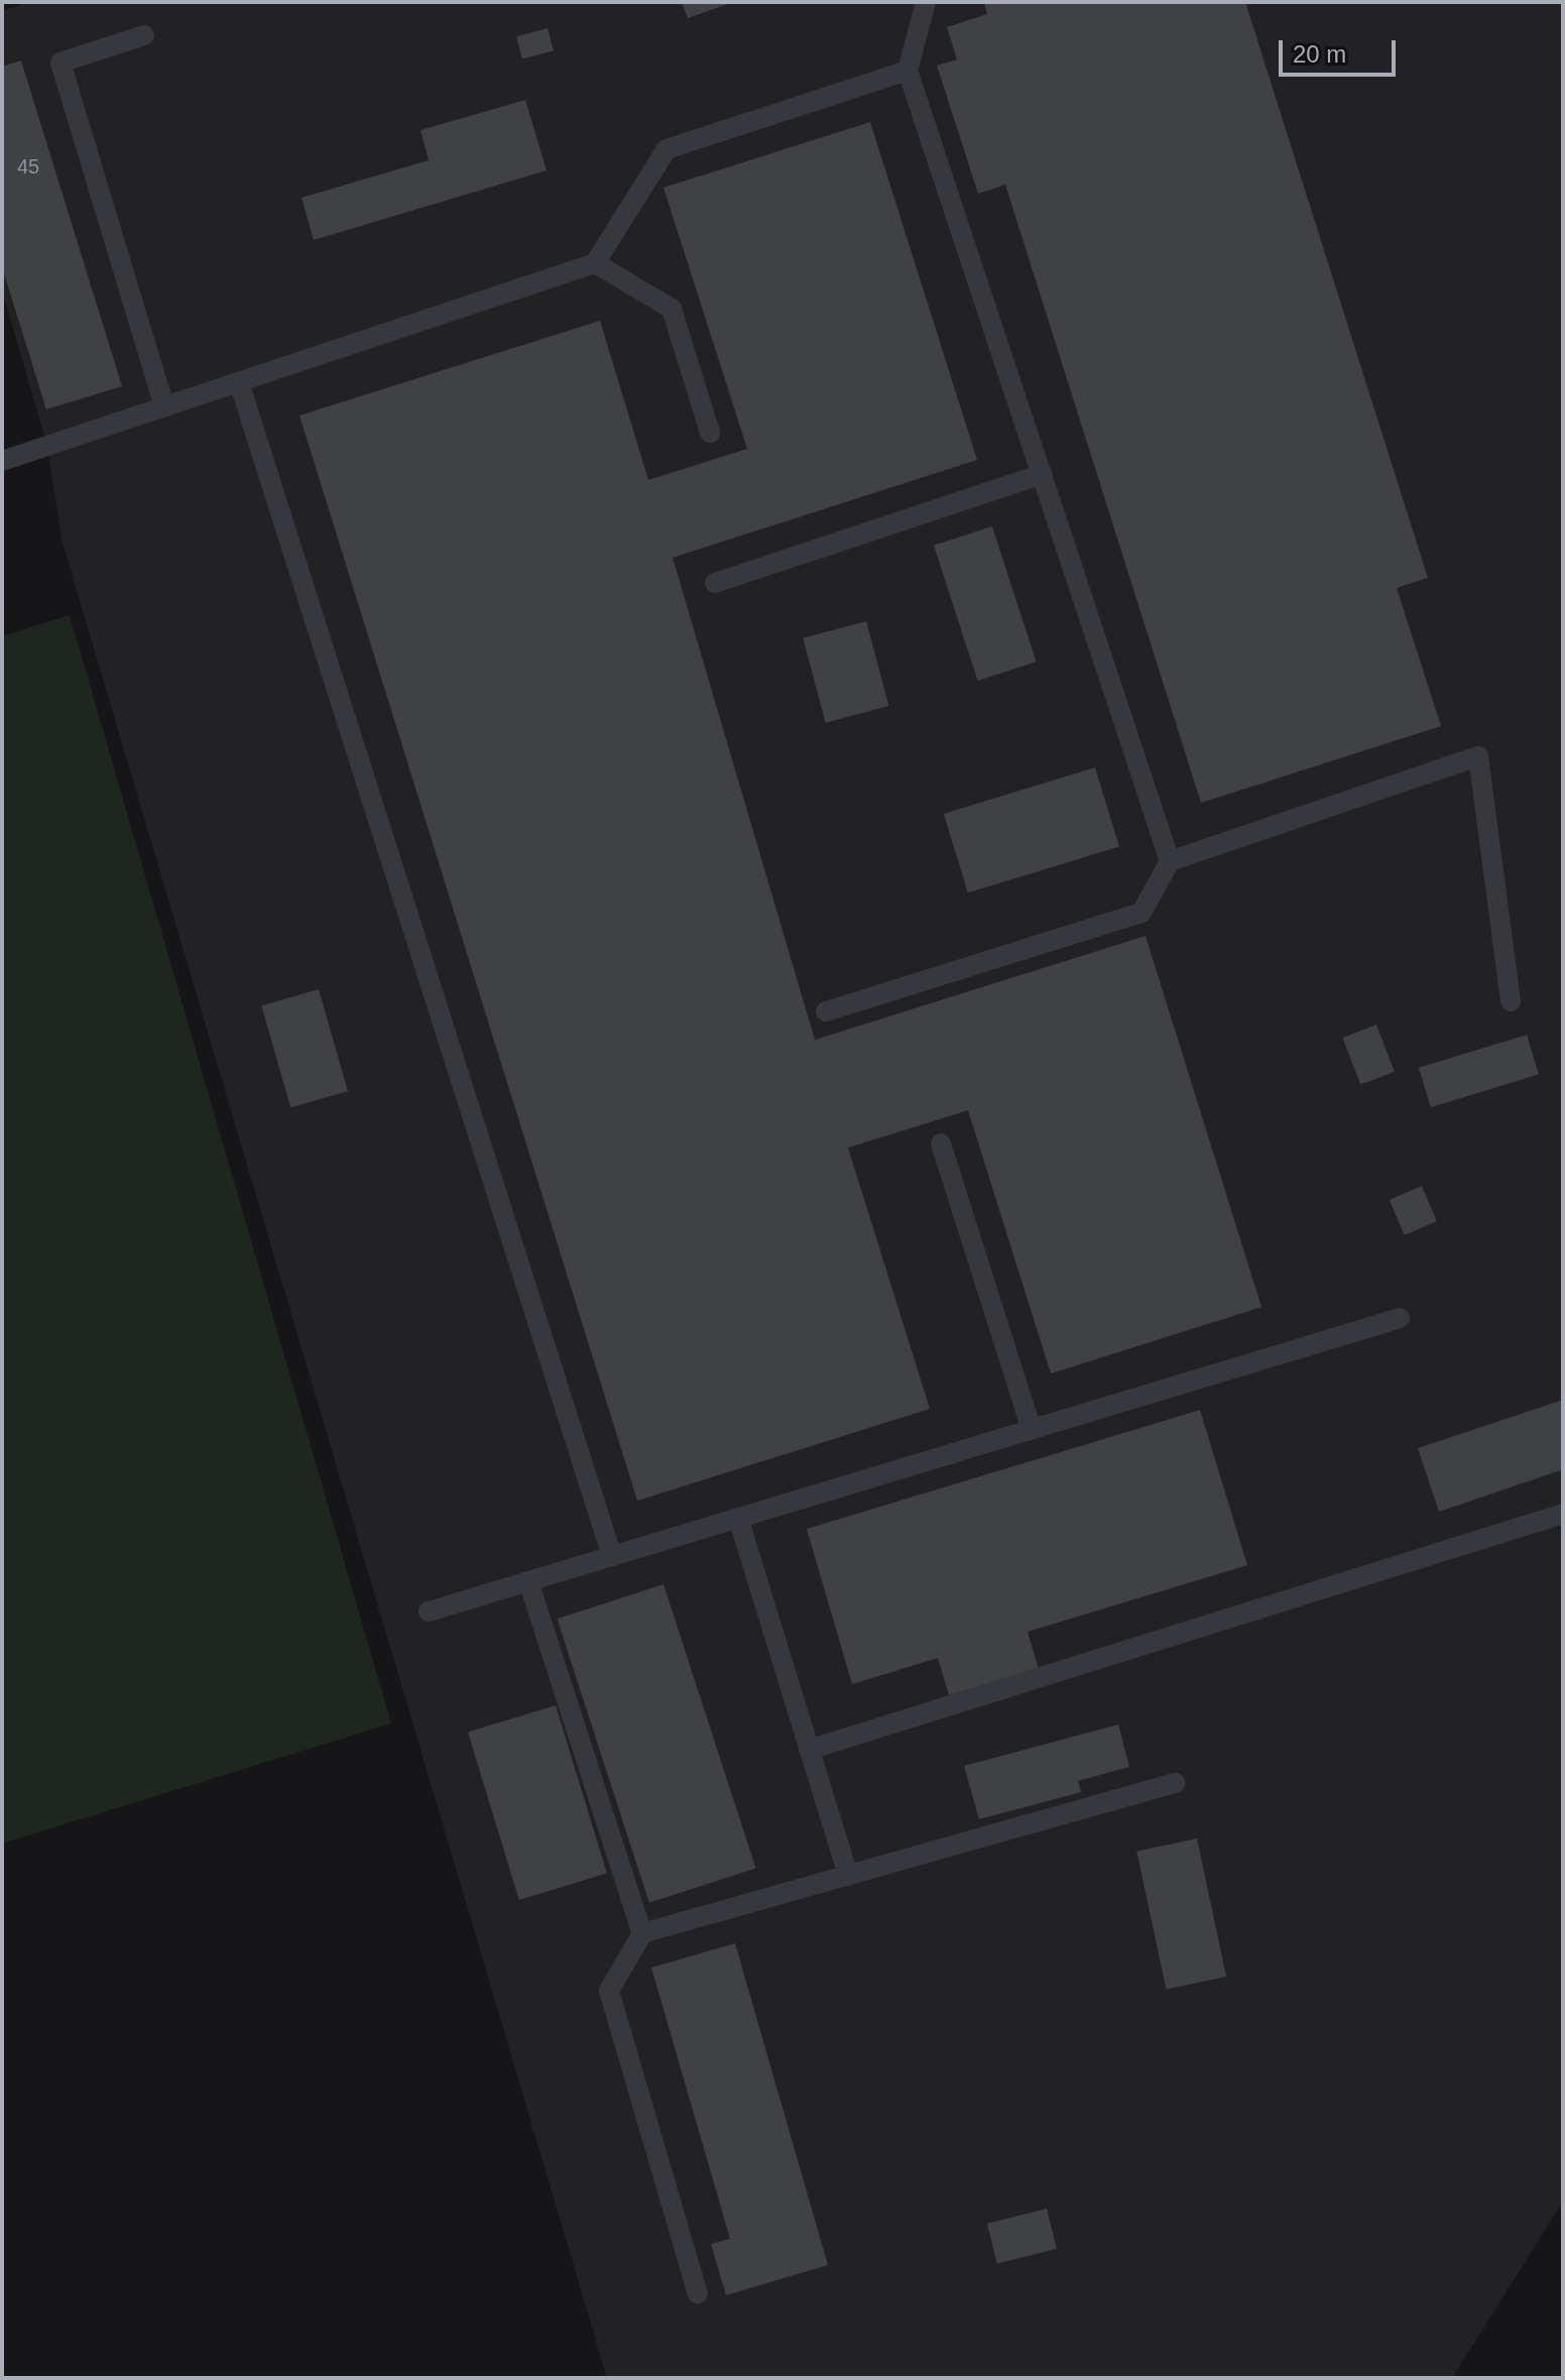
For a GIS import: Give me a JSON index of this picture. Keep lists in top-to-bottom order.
{
  "house_numbers": ["45"],
  "scale_bar": "20 m"
}
